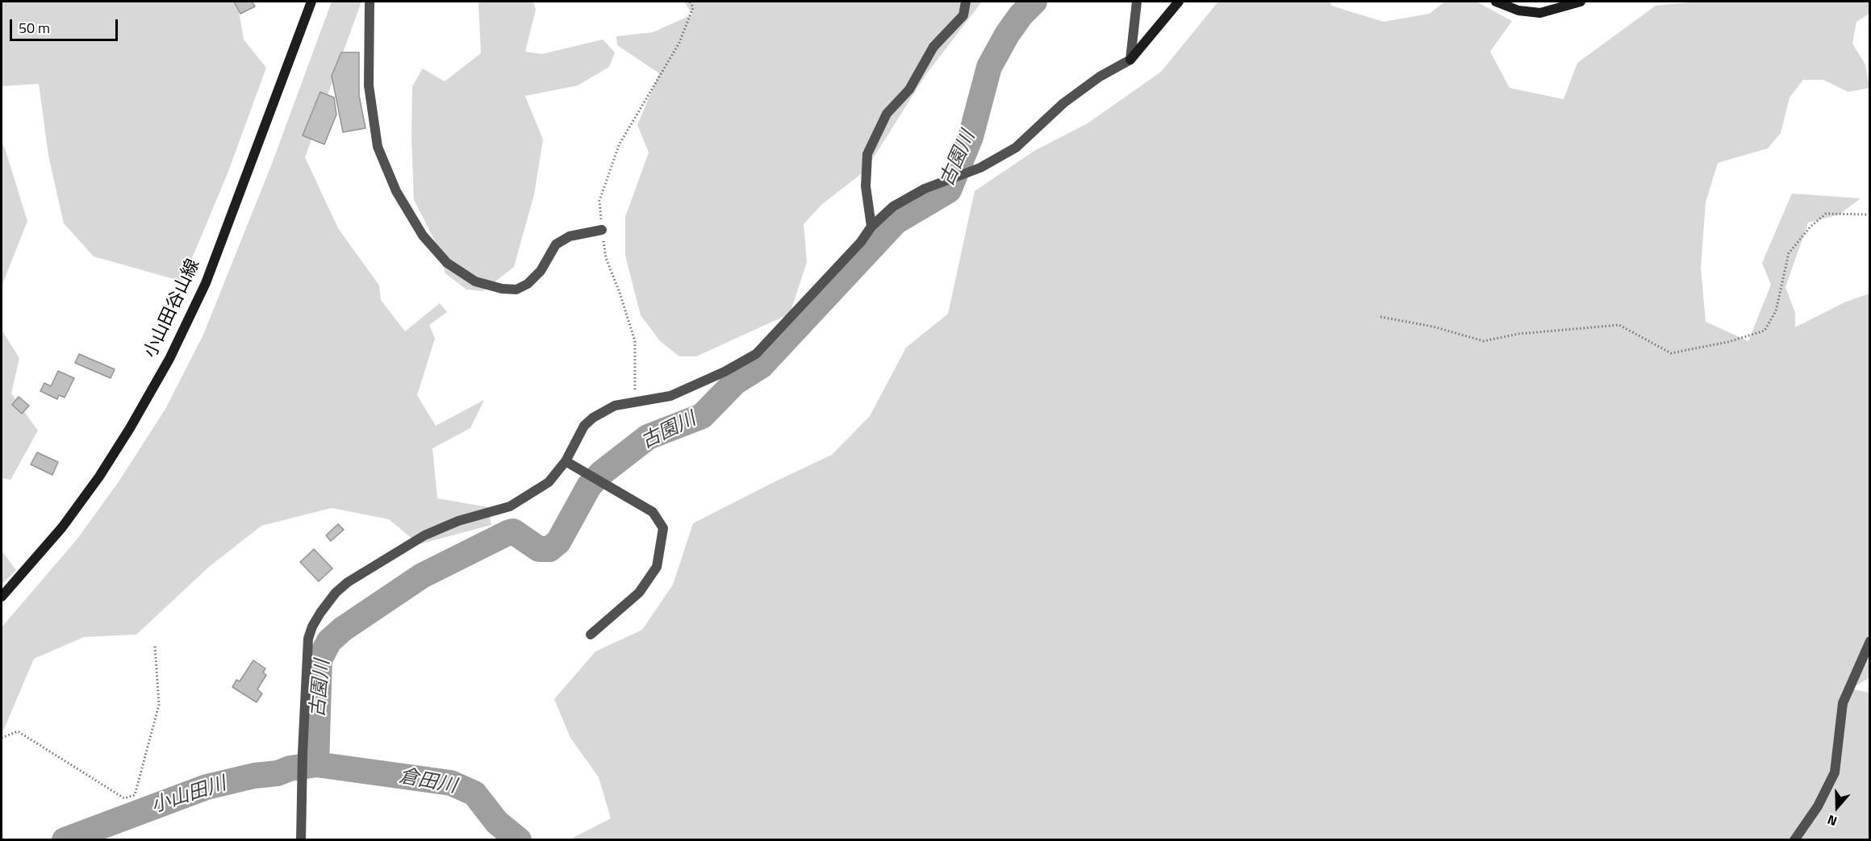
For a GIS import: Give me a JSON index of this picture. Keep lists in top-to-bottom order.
{
  "streets": {
    "main road": ["小山田谷山線"]
  },
  "water": ["古園川", "倉田川", "小山田川"],
  "scale_bar": "50 m",
  "north": "bottom"
}
